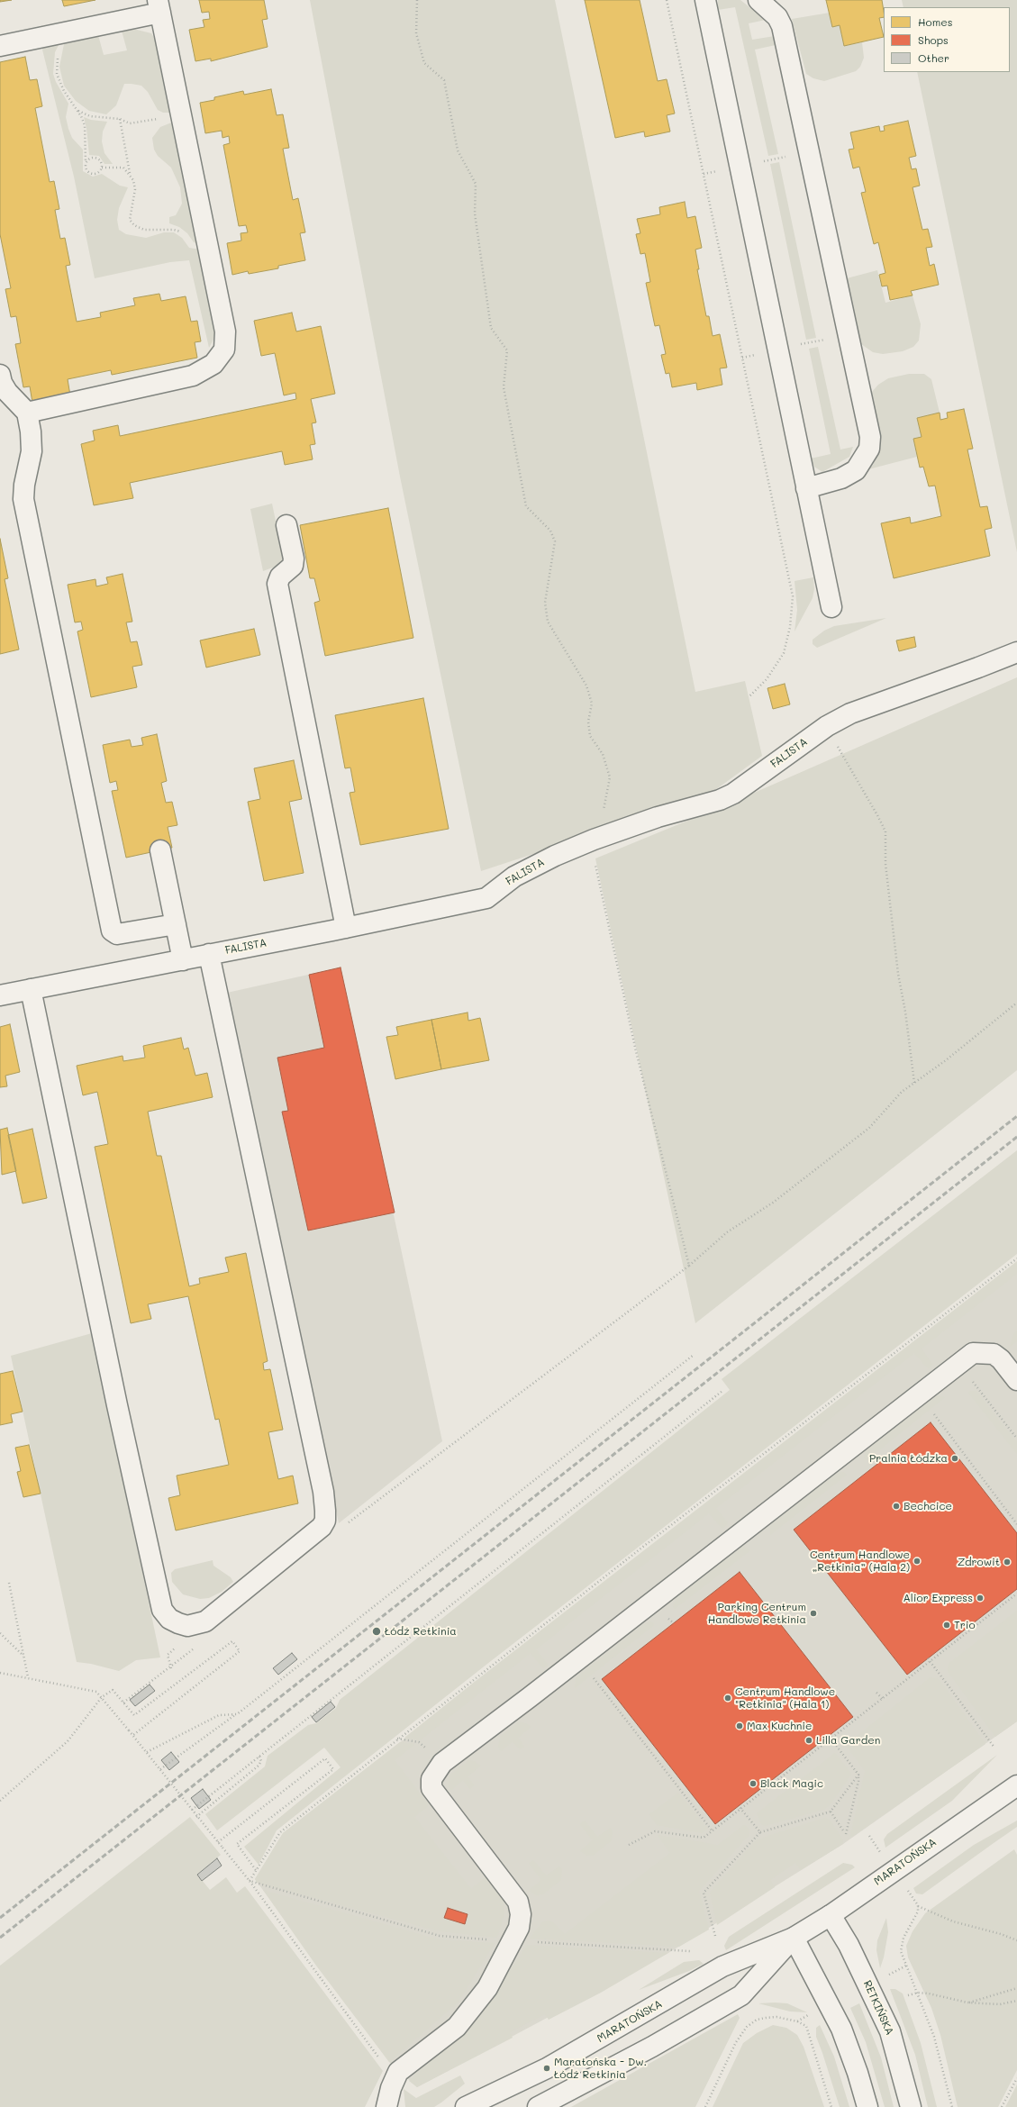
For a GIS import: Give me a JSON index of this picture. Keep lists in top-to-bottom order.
{
  "streets": {
    "main road": ["FALISTA", "MARATOŃSKA", "RETKIŃSKA"]
  },
  "crossings": [
    ["MARATOŃSKA", "RETKIŃSKA"]
  ],
  "places": [
    "Pralnia Łódzka",
    "Bechcice",
    "Centrum Handlowe „Retkinia” (Hala 2)",
    "Zdrowit",
    "Alior Express",
    "Parking Centrum Handlowe Retkinia",
    "Trio",
    "Łódź Retkinia",
    "Centrum Handlowe \"Retkinia\" (Hala 1)",
    "Max Kuchnie",
    "Lilla Garden",
    "Black Magic",
    "Maratońska - Dw. Łódź Retkinia"
  ],
  "legend": ["Homes", "Shops", "Other"]
}
